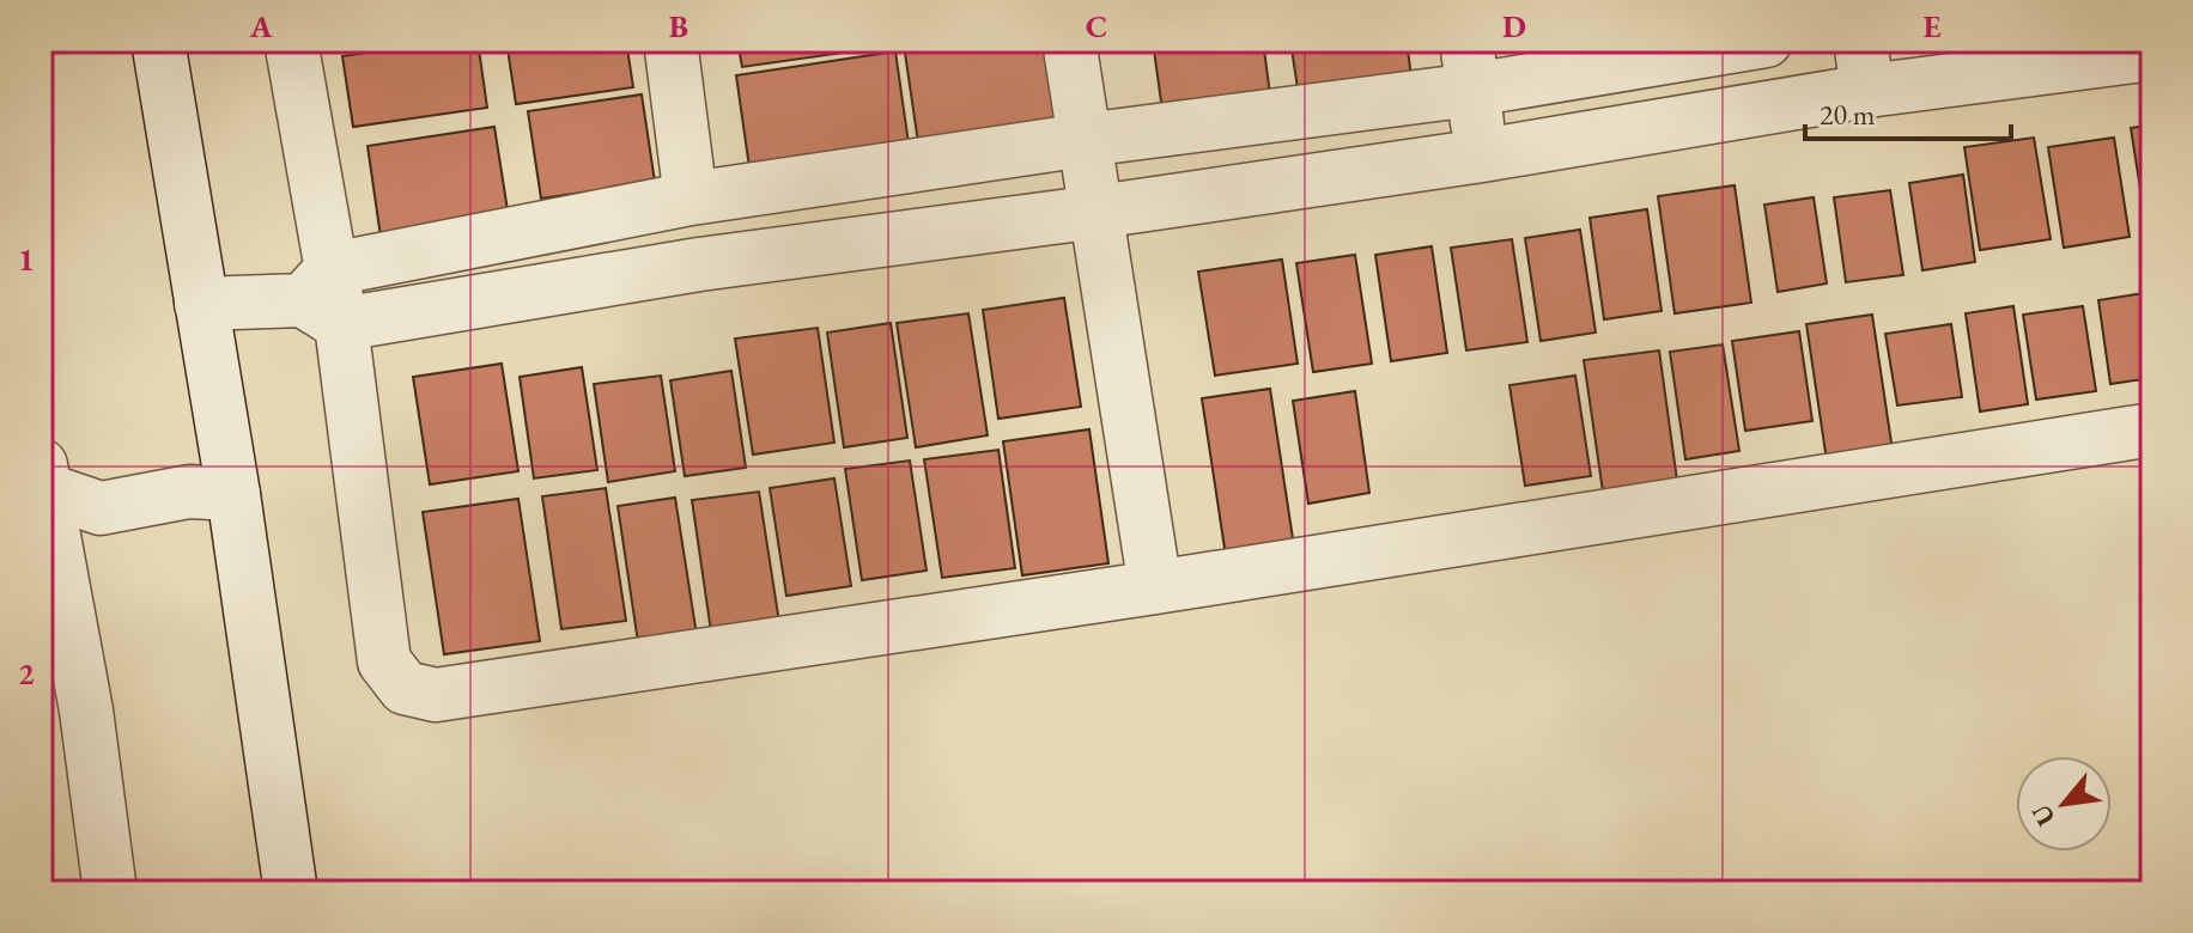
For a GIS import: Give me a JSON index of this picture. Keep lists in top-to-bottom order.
{
  "scale_bar": "20 m",
  "north": "bottom left",
  "grid": {
    "columns": [
      "A",
      "B",
      "C",
      "D",
      "E"
    ],
    "rows": ["1", "2"]
  }
}
